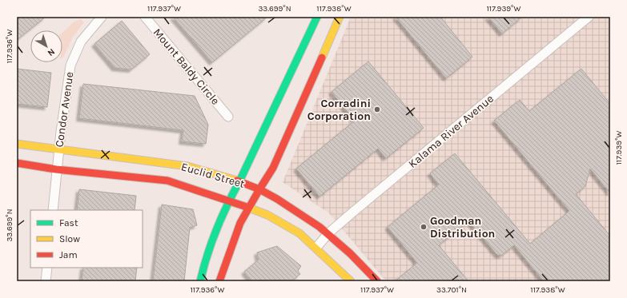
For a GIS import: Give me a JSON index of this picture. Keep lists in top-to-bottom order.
{
  "streets": {
    "main road": ["Euclid Street"],
    "street": ["Mount Baldy Circle", "Condor Avenue", "Kalama River Avenue"]
  },
  "crossings": [
    ["Condor Avenue", "Euclid Street"],
    ["Kalama River Avenue", "Euclid Street"]
  ],
  "places": ["Corradini Corporation", "Goodman Distribution"],
  "legend": ["Fast", "Slow", "Jam"],
  "north": "bottom right",
  "coordinates": [
    "117.937°W",
    "33.699°N",
    "117.938°W",
    "117.939°W",
    "117.936°W",
    "33.701°N"
  ]
}
